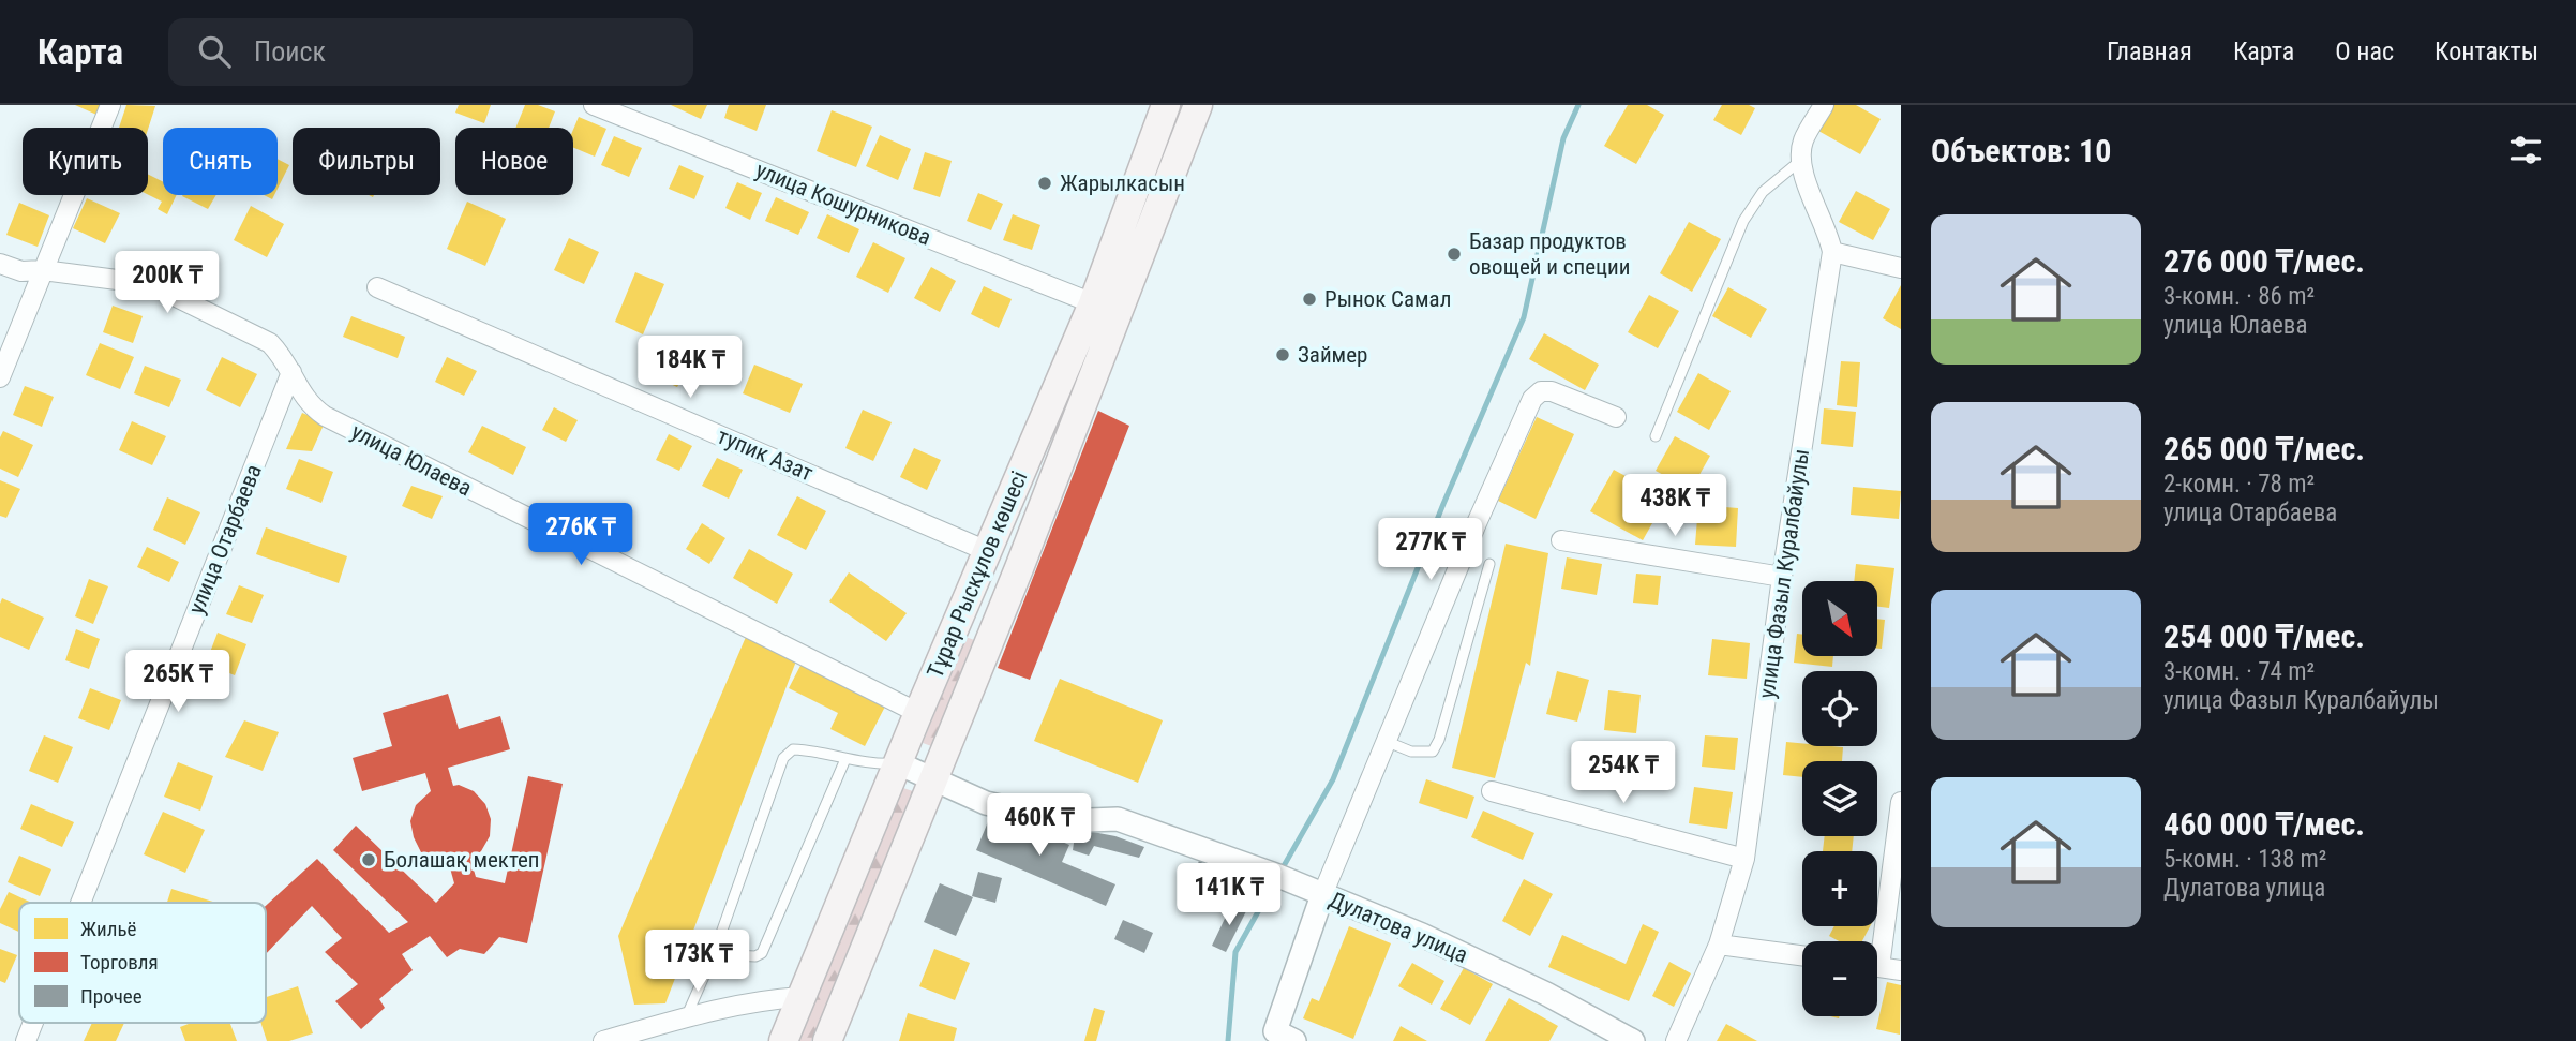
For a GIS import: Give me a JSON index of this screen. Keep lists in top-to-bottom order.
{
  "streets": {
    "main road": ["Тұрар Рыскұлов көшесі"],
    "street": [
      "улица Кошурникова",
      "тупик Азат",
      "улица Юлаева",
      "улица Отарбаева",
      "улица Фазыл Куралбайулы",
      "Дулатова улица"
    ]
  },
  "crossings": [
    ["улица Кошурникова", "Тұрар Рыскұлов көшесі"],
    ["тупик Азат", "Тұрар Рыскұлов көшесі"],
    ["улица Юлаева", "улица Отарбаева"],
    ["улица Юлаева", "Тұрар Рыскұлов көшесі"],
    ["Тұрар Рыскұлов көшесі", "Дулатова улица"]
  ],
  "places": [
    "Жарылкасын",
    "Базар продуктов овощей и специи",
    "Рынок Самал",
    "Займер",
    "Болашақ мектеп"
  ],
  "legend": ["Жильё", "Торговля", "Прочее"],
  "north": "bottom right",
  "page": {
    "header": "Карта",
    "search": "Поиск",
    "nav": [
      "Главная",
      "Карта",
      "О нас",
      "Контакты"
    ],
    "heading": "Объектов: 10",
    "chip": [
      "Купить",
      "Снять",
      "Фильтры",
      "Новое"
    ],
    "list": [
      {
        "name": "276 000 ₸/мес.",
        "note": "3-комн. · 86 m² · улица Юлаева"
      },
      {
        "name": "265 000 ₸/мес.",
        "note": "2-комн. · 78 m² · улица Отарбаева"
      },
      {
        "name": "254 000 ₸/мес.",
        "note": "3-комн. · 74 m² · улица Фазыл Куралбайулы"
      },
      {
        "name": "460 000 ₸/мес.",
        "note": "5-комн. · 138 m² · Дулатова улица"
      }
    ],
    "price": [
      "200K ₸",
      "184K ₸",
      "438K ₸",
      "276K ₸",
      "277K ₸",
      "265K ₸",
      "254K ₸",
      "460K ₸",
      "141K ₸",
      "173K ₸"
    ],
    "map_buttons": ["+", "−"]
  }
}
